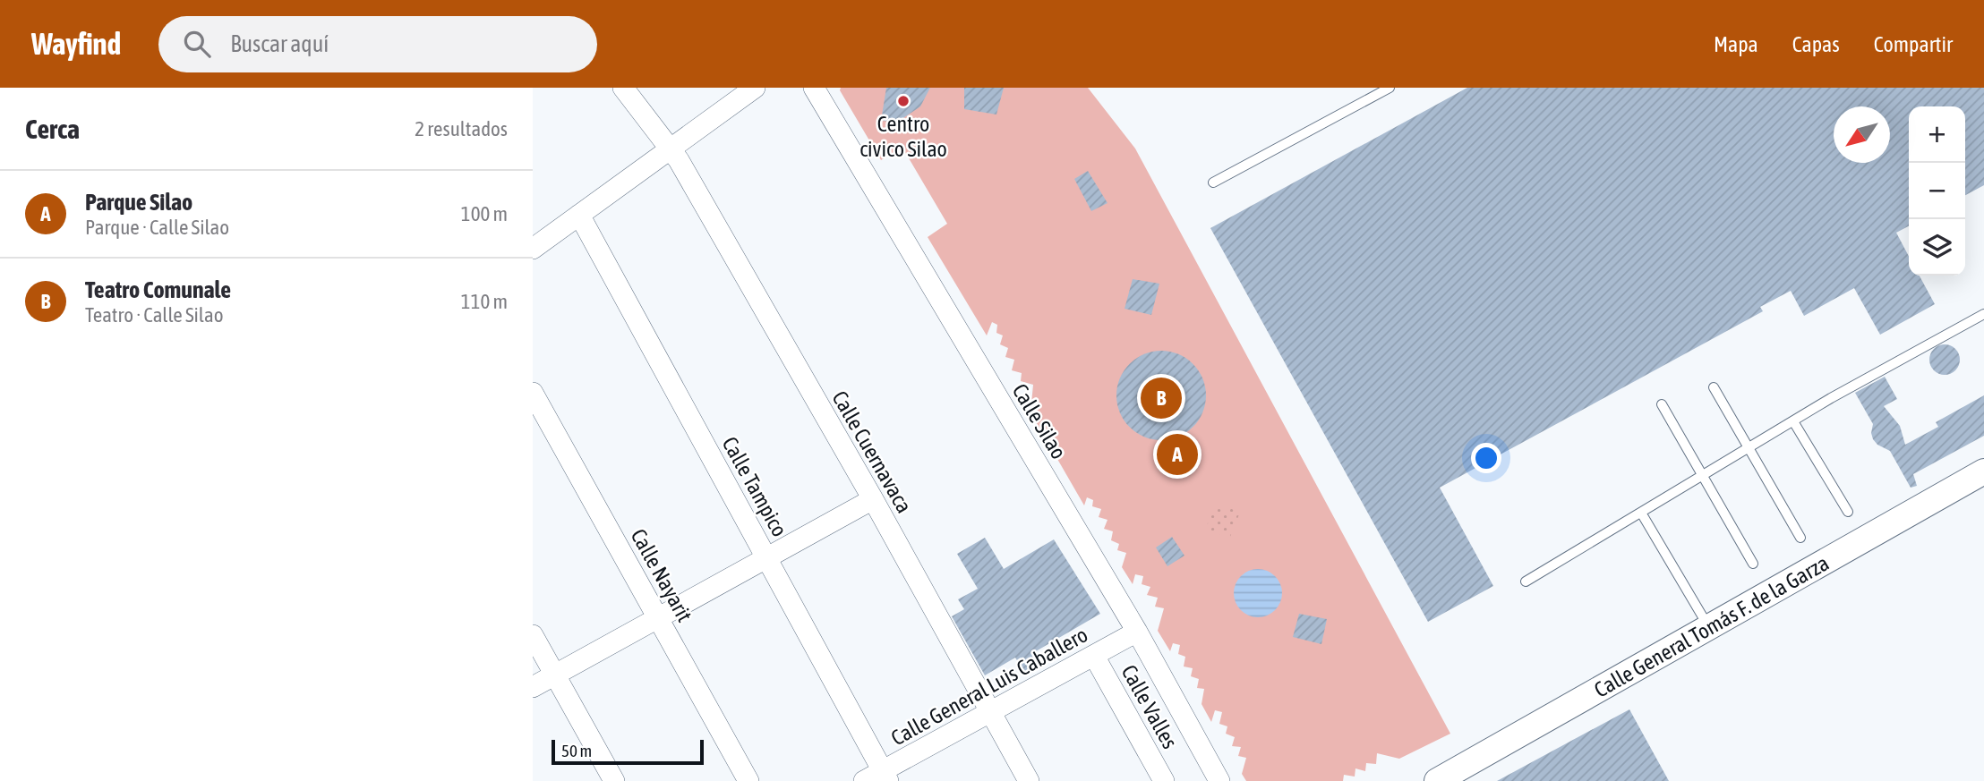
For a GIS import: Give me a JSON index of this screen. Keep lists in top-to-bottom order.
{
  "streets": {
    "street": [
      "Calle Silao",
      "Calle Cuernavaca",
      "Calle Tampico",
      "Calle Nayarit",
      "Calle General Tomás F. de la Garza",
      "Calle General Luis Caballero",
      "Calle Valles"
    ]
  },
  "crossings": [
    ["Calle Silao", "Calle General Luis Caballero"],
    ["Calle Cuernavaca", "Calle General Luis Caballero"],
    ["Calle Tampico", "Calle General Luis Caballero"],
    ["Calle General Luis Caballero", "Calle Valles"]
  ],
  "places": ["Centro civico Silao"],
  "scale_bar": "50 m",
  "north": "bottom left",
  "page": {
    "header": "Wayfind",
    "search": "Buscar aquí",
    "nav": ["Mapa", "Capas", "Compartir"],
    "heading": ["Cerca", "2 resultados"],
    "map_buttons": ["+", "−"],
    "list": [
      {
        "mark": "A",
        "name": "Parque Silao",
        "note": "Parque · Calle Silao",
        "value": "100 m"
      },
      {
        "mark": "B",
        "name": "Teatro Comunale",
        "note": "Teatro · Calle Silao",
        "value": "110 m"
      }
    ],
    "pins": ["B", "A"],
    "scale": "50 m"
  }
}
